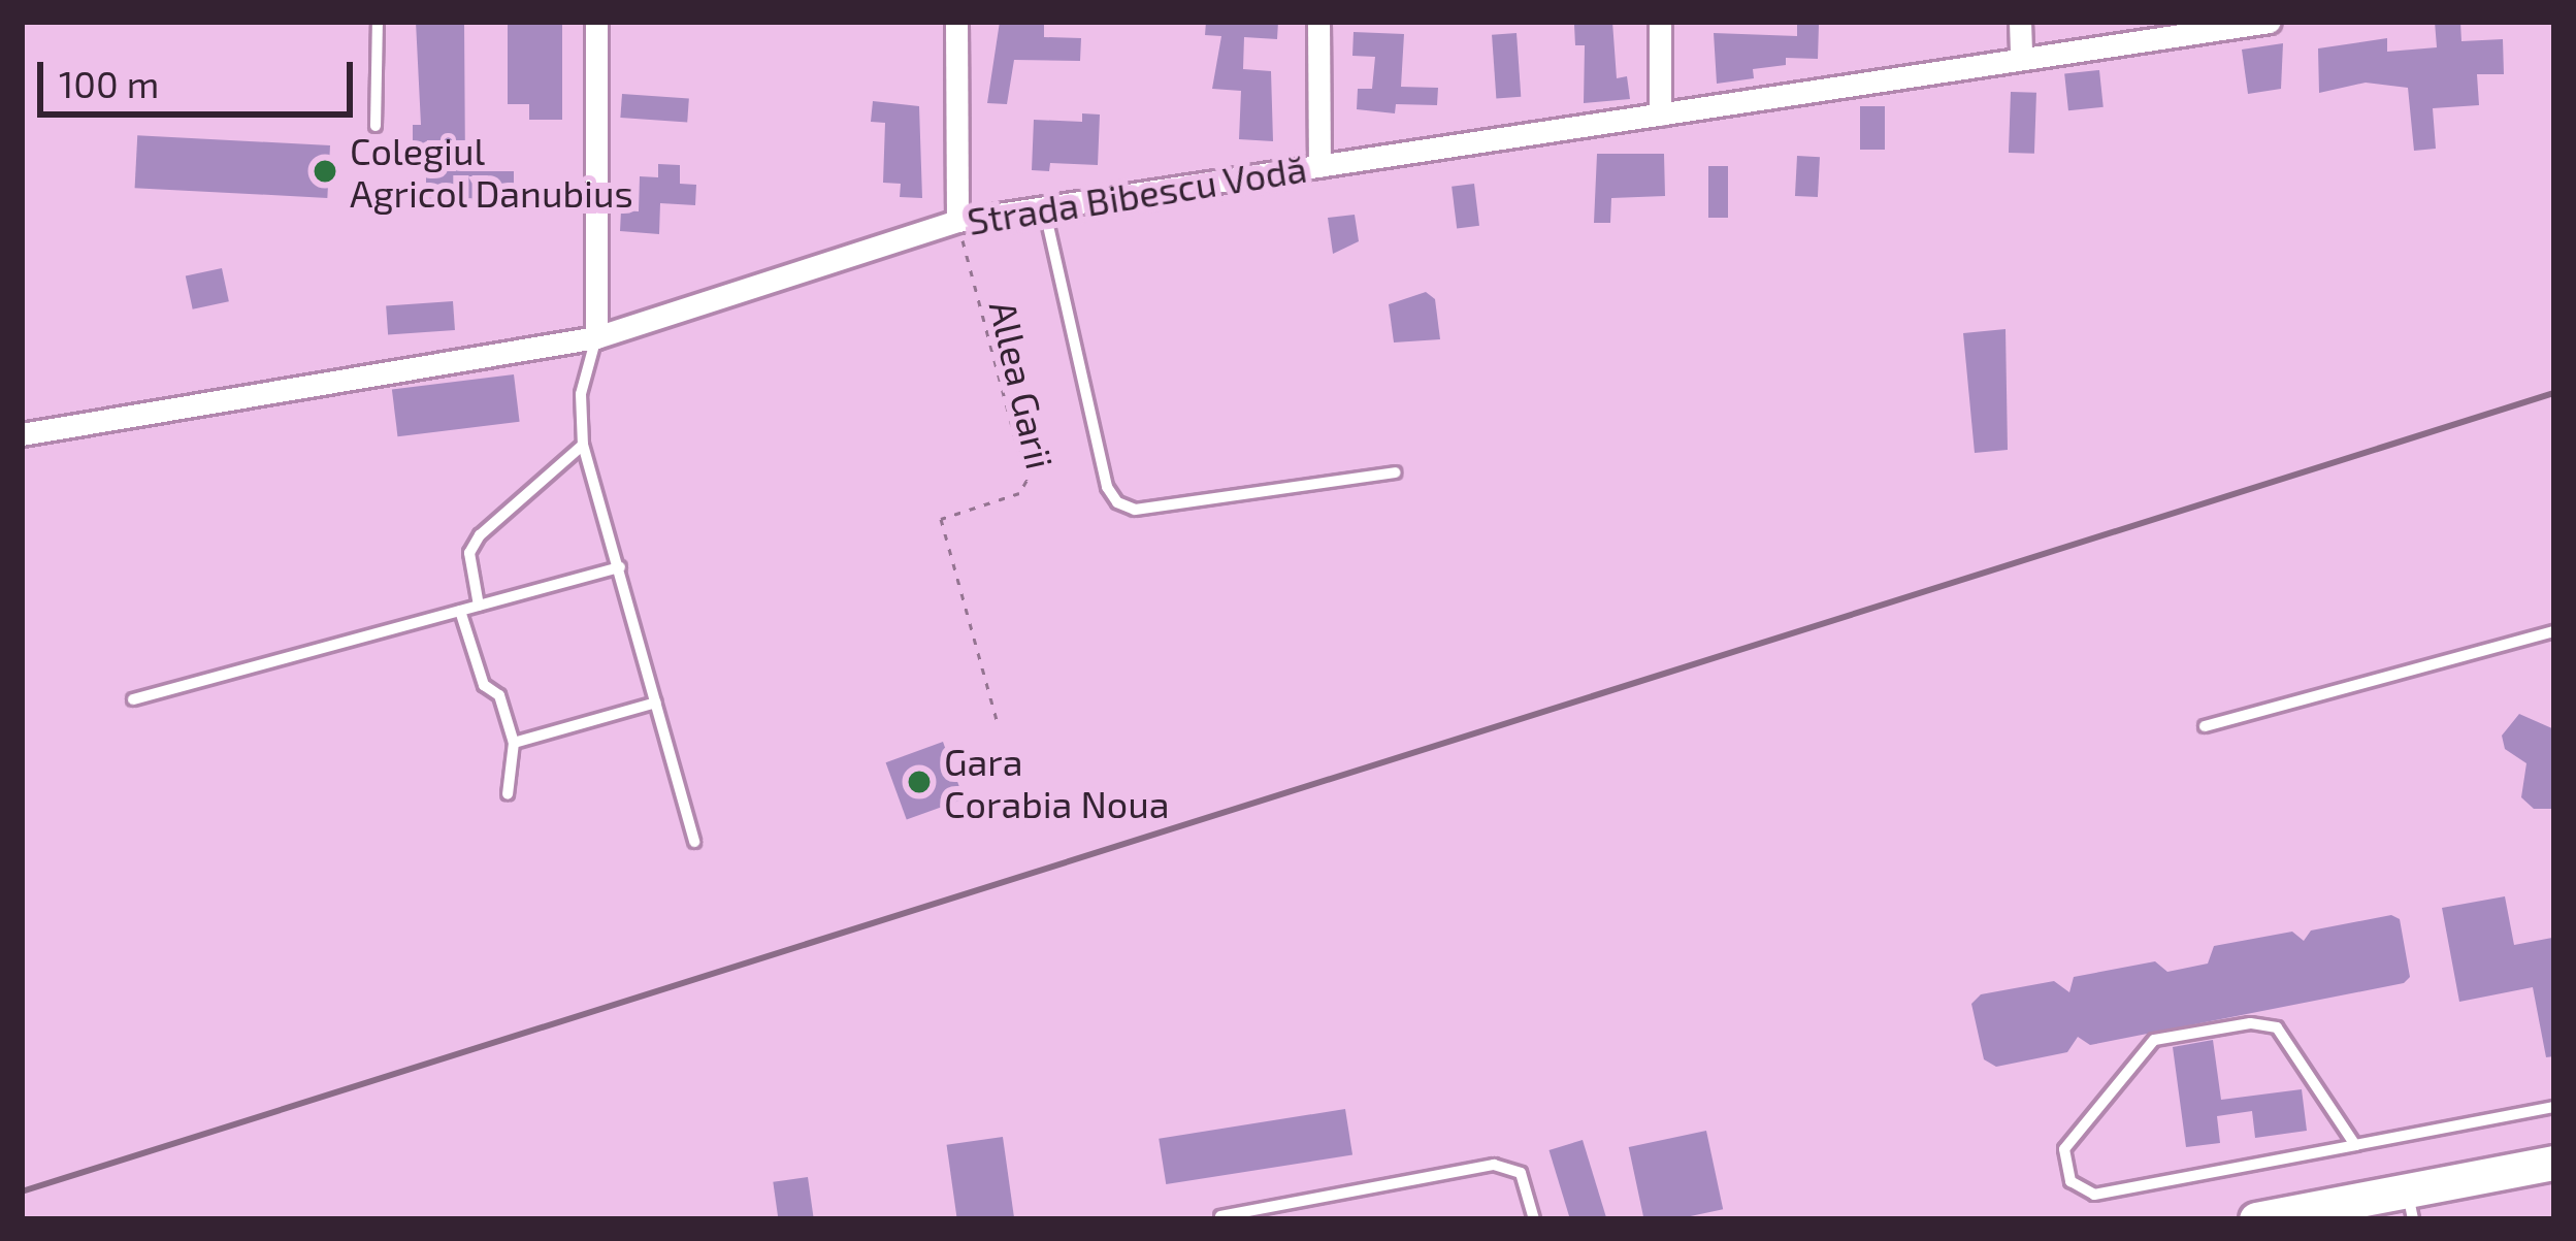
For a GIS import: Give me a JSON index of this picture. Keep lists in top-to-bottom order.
{
  "streets": {
    "street": ["Strada Bibescu Vodă"],
    "path": ["Allea Garii"]
  },
  "crossings": [
    ["Strada Bibescu Vodă", "Allea Garii"]
  ],
  "places": ["Colegiul Agricol Danubius", "Gara Corabia Noua"],
  "scale_bar": "100 m"
}
